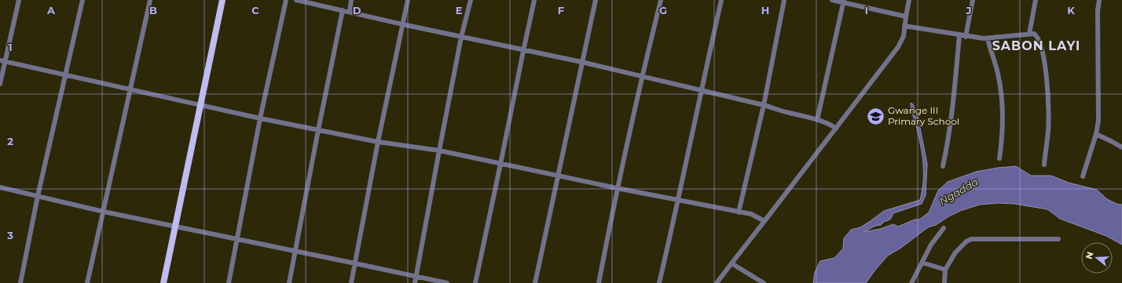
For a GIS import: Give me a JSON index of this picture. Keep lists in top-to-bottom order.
{
  "districts": ["SABON LAYI"],
  "water": ["Ngadda"],
  "places": {
    "school or university": ["Gwange III Primary School"]
  },
  "north": "left",
  "grid": {
    "columns": [
      "A",
      "B",
      "C",
      "D",
      "E",
      "F",
      "G",
      "H",
      "I",
      "J",
      "K"
    ],
    "rows": ["1", "2", "3"]
  }
}
